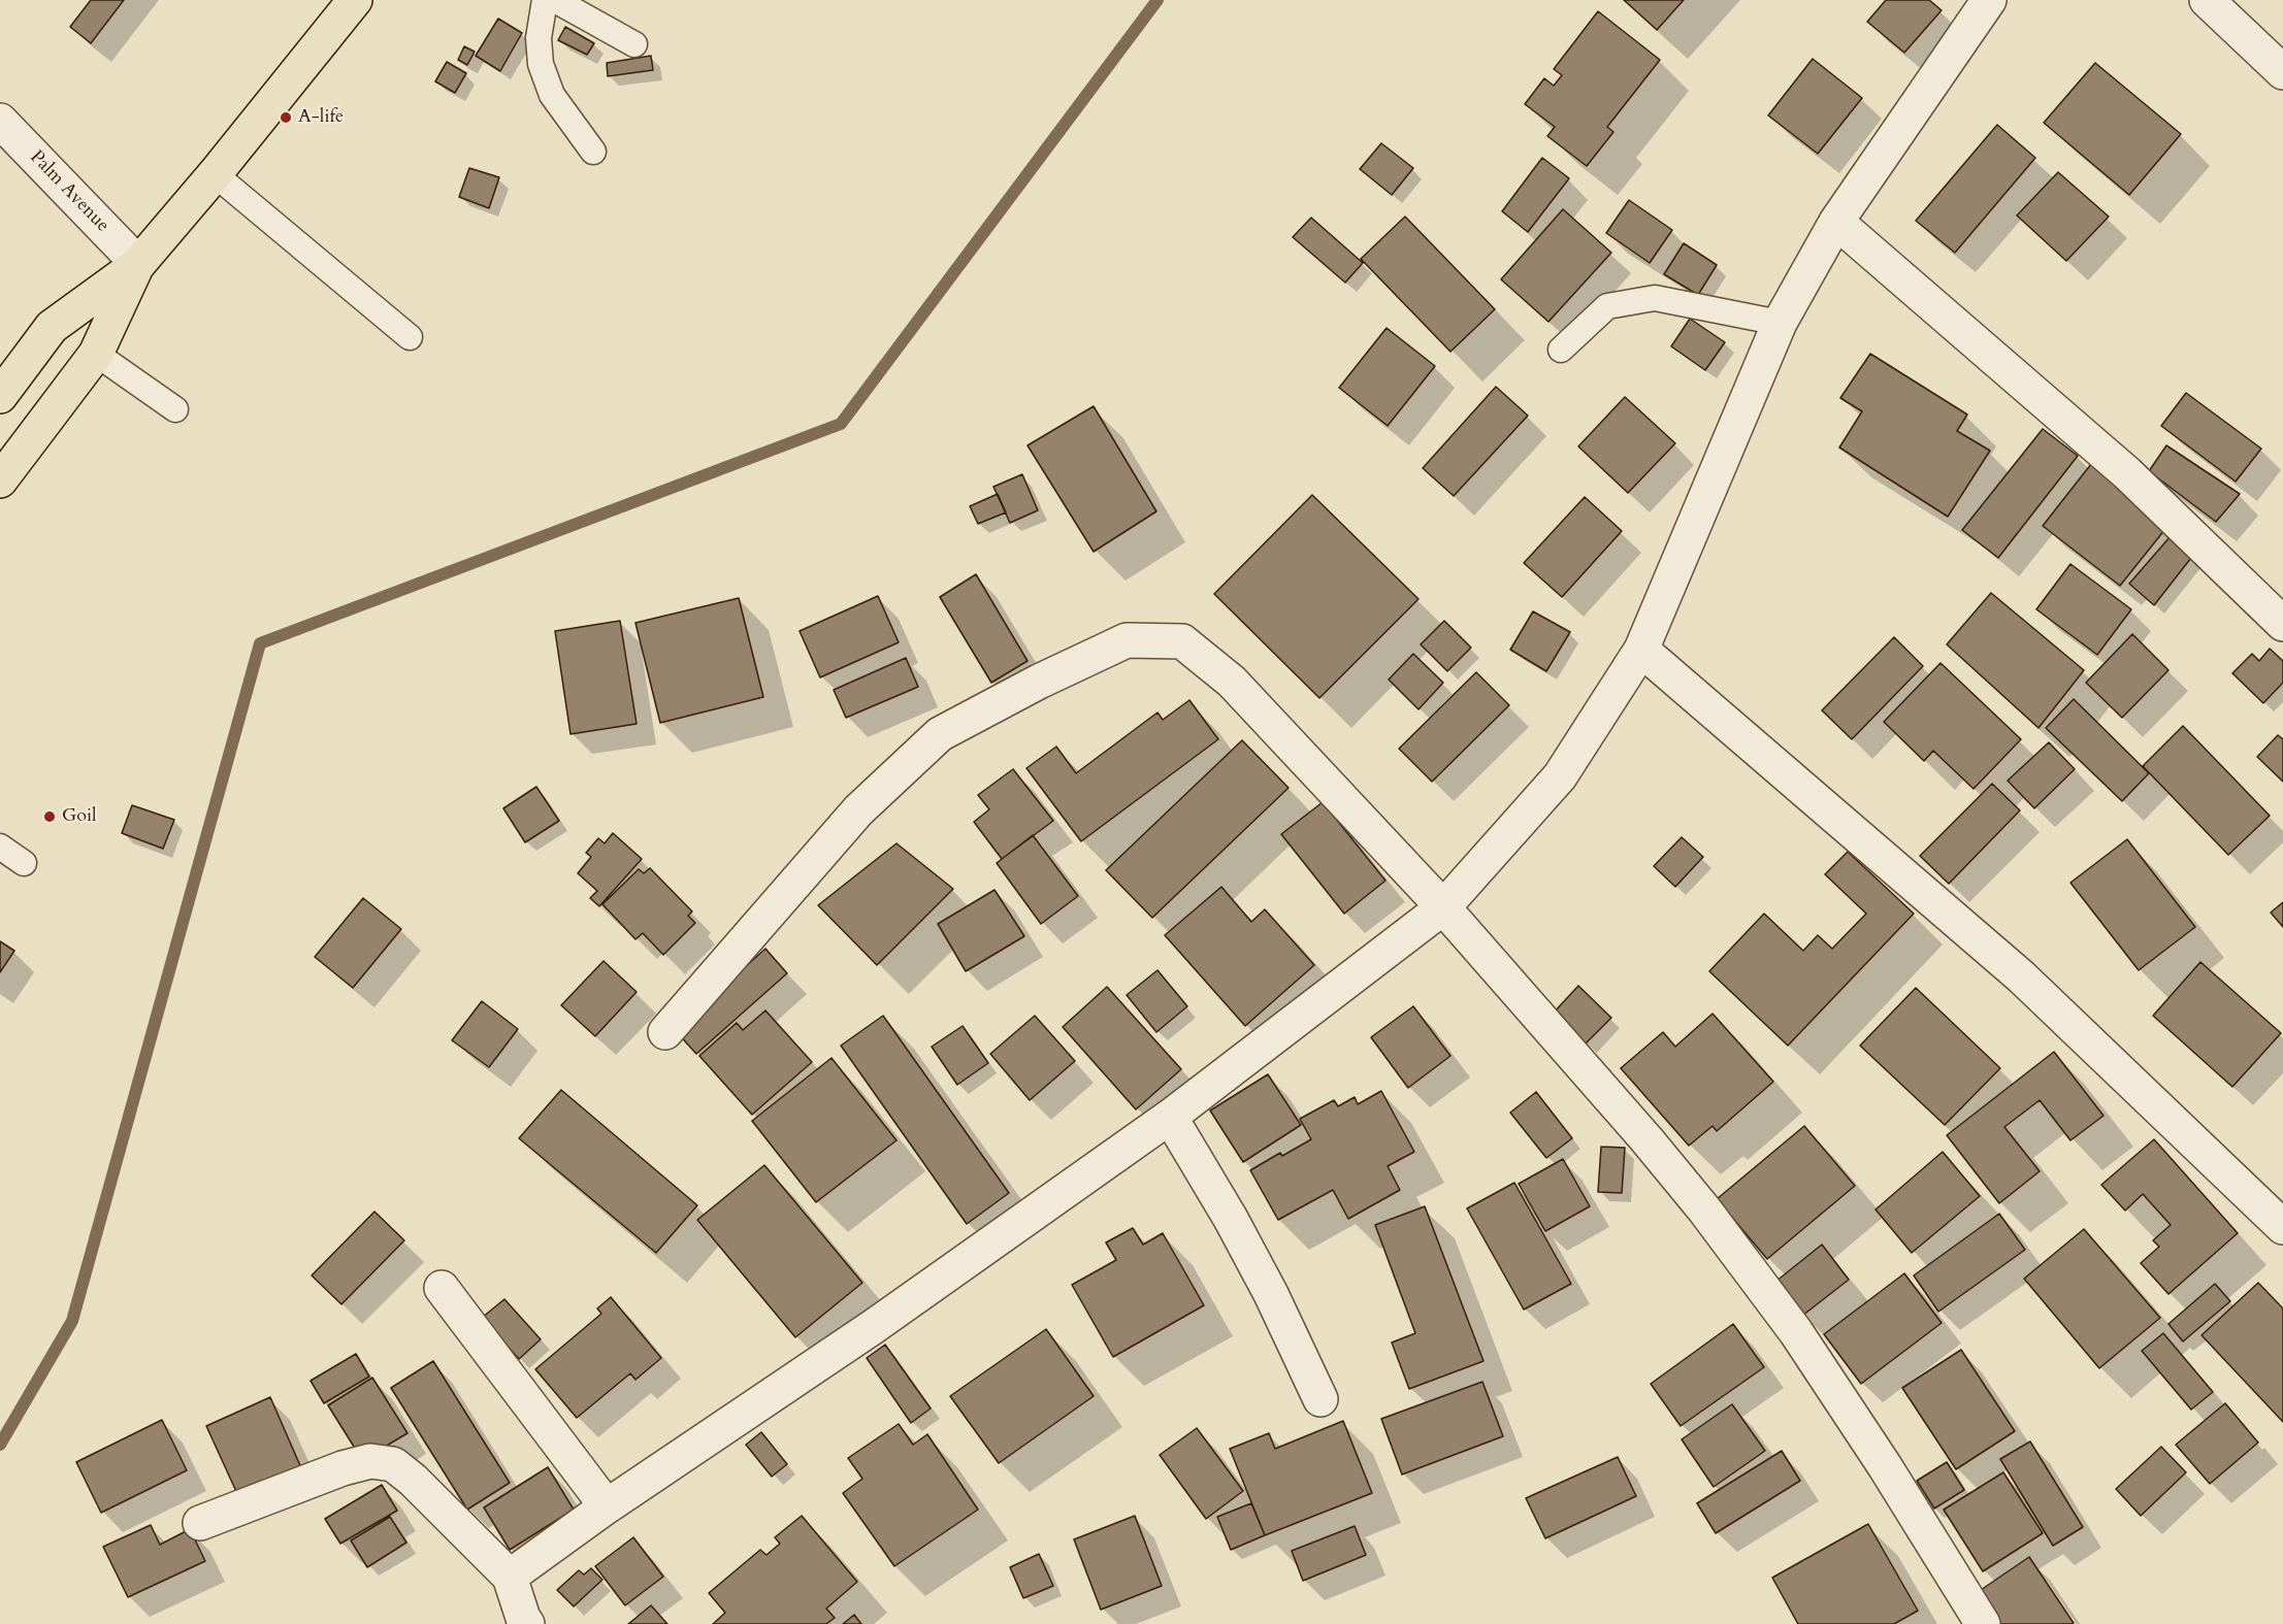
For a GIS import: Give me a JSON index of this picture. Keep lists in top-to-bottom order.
{
  "streets": {
    "street": ["Palm Avenue"]
  },
  "places": ["A-life", "Goil"]
}
